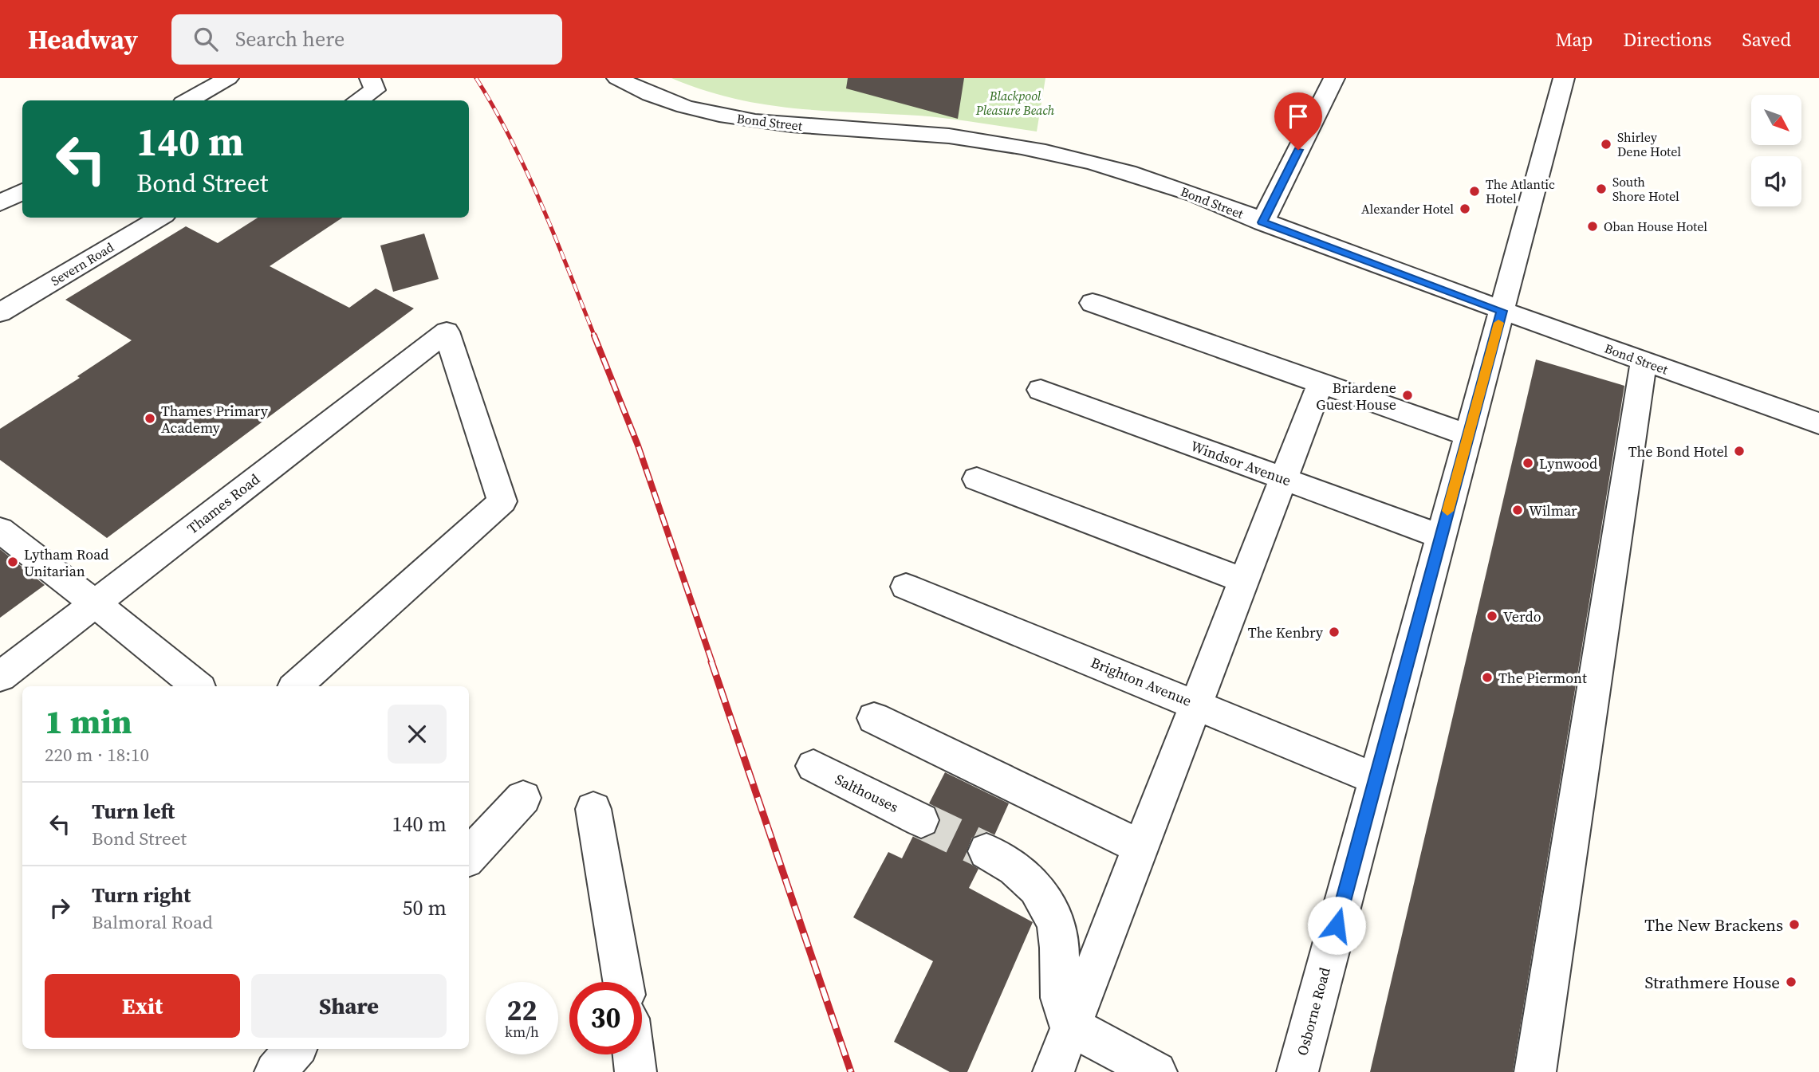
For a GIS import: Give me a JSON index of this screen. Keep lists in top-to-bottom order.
{
  "streets": {
    "street": [
      "Bond Street",
      "Severn Road",
      "Windsor Avenue",
      "Thames Road",
      "Brighton Avenue",
      "Salthouses",
      "Osborne Road"
    ]
  },
  "crossings": [
    ["Bond Street", "Osborne Road"],
    ["Windsor Avenue", "Osborne Road"],
    ["Brighton Avenue", "Osborne Road"]
  ],
  "parks": ["Blackpool Pleasure Beach"],
  "places": [
    "Shirley Dene Hotel",
    "South Shore Hotel",
    "The Atlantic Hotel",
    "Alexander Hotel",
    "Oban House Hotel",
    "Briardene Guest House",
    "Thames Primary Academy",
    "The Bond Hotel",
    "Lynwood",
    "Wilmar",
    "Lytham Road Unitarian",
    "Verdo",
    "The Kenbry",
    "The Piermont",
    "The New Brackens",
    "Strathmere House"
  ],
  "north": "bottom right",
  "page": {
    "header": "Headway",
    "search": "Search here",
    "nav": ["Map", "Directions", "Saved"],
    "turn": ["140 m", "Bond Street"],
    "heading": ["1 min", "220 m · 18:10"],
    "list": [
      {
        "name": "Turn left",
        "note": "Bond Street",
        "value": "140 m"
      },
      {
        "name": "Turn right",
        "note": "Balmoral Road",
        "value": "50 m"
      }
    ],
    "buttons": ["Exit", "Share"],
    "speed": "22 km/h",
    "limit": "30"
  }
}
